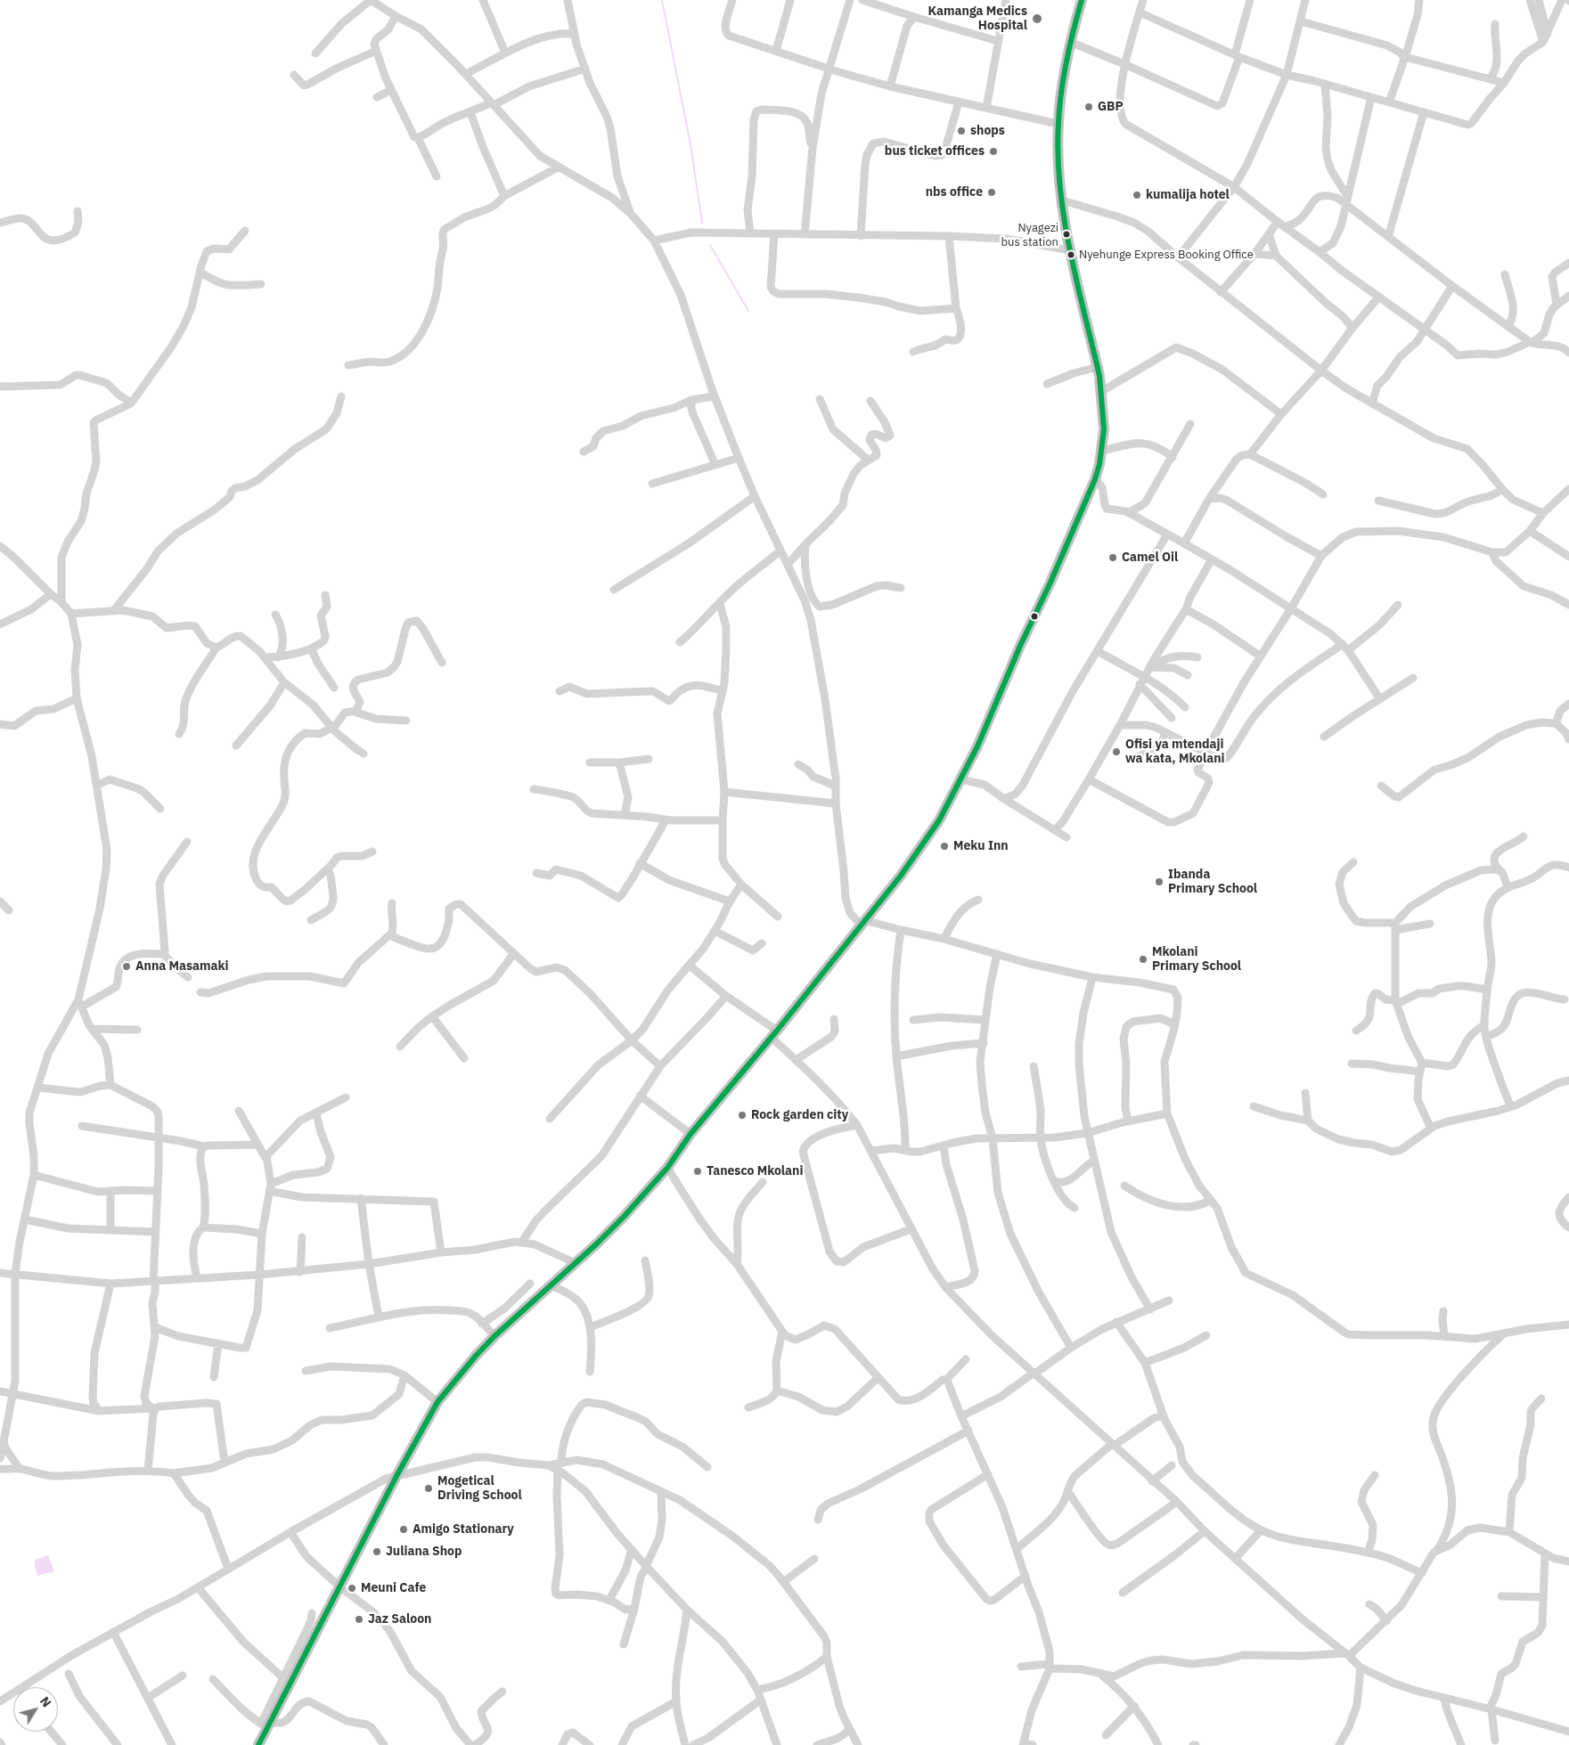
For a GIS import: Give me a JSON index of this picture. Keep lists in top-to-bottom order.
{
  "places": [
    "Kamanga Medics Hospital",
    "GBP",
    "shops",
    "bus ticket offices",
    "nbs office",
    "kumalija hotel",
    "Nyagezi bus station",
    "Nyehunge Express Booking Office",
    "Camel Oil",
    "Ofisi ya mtendaji wa kata, Mkolani",
    "Meku Inn",
    "Ibanda Primary School",
    "Mkolani Primary School",
    "Anna Masamaki",
    "Rock garden city",
    "Tanesco Mkolani",
    "Mogetical Driving School",
    "Amigo Stationary",
    "Juliana Shop",
    "Meuni Cafe",
    "Jaz Saloon"
  ],
  "north": "top right"
}
